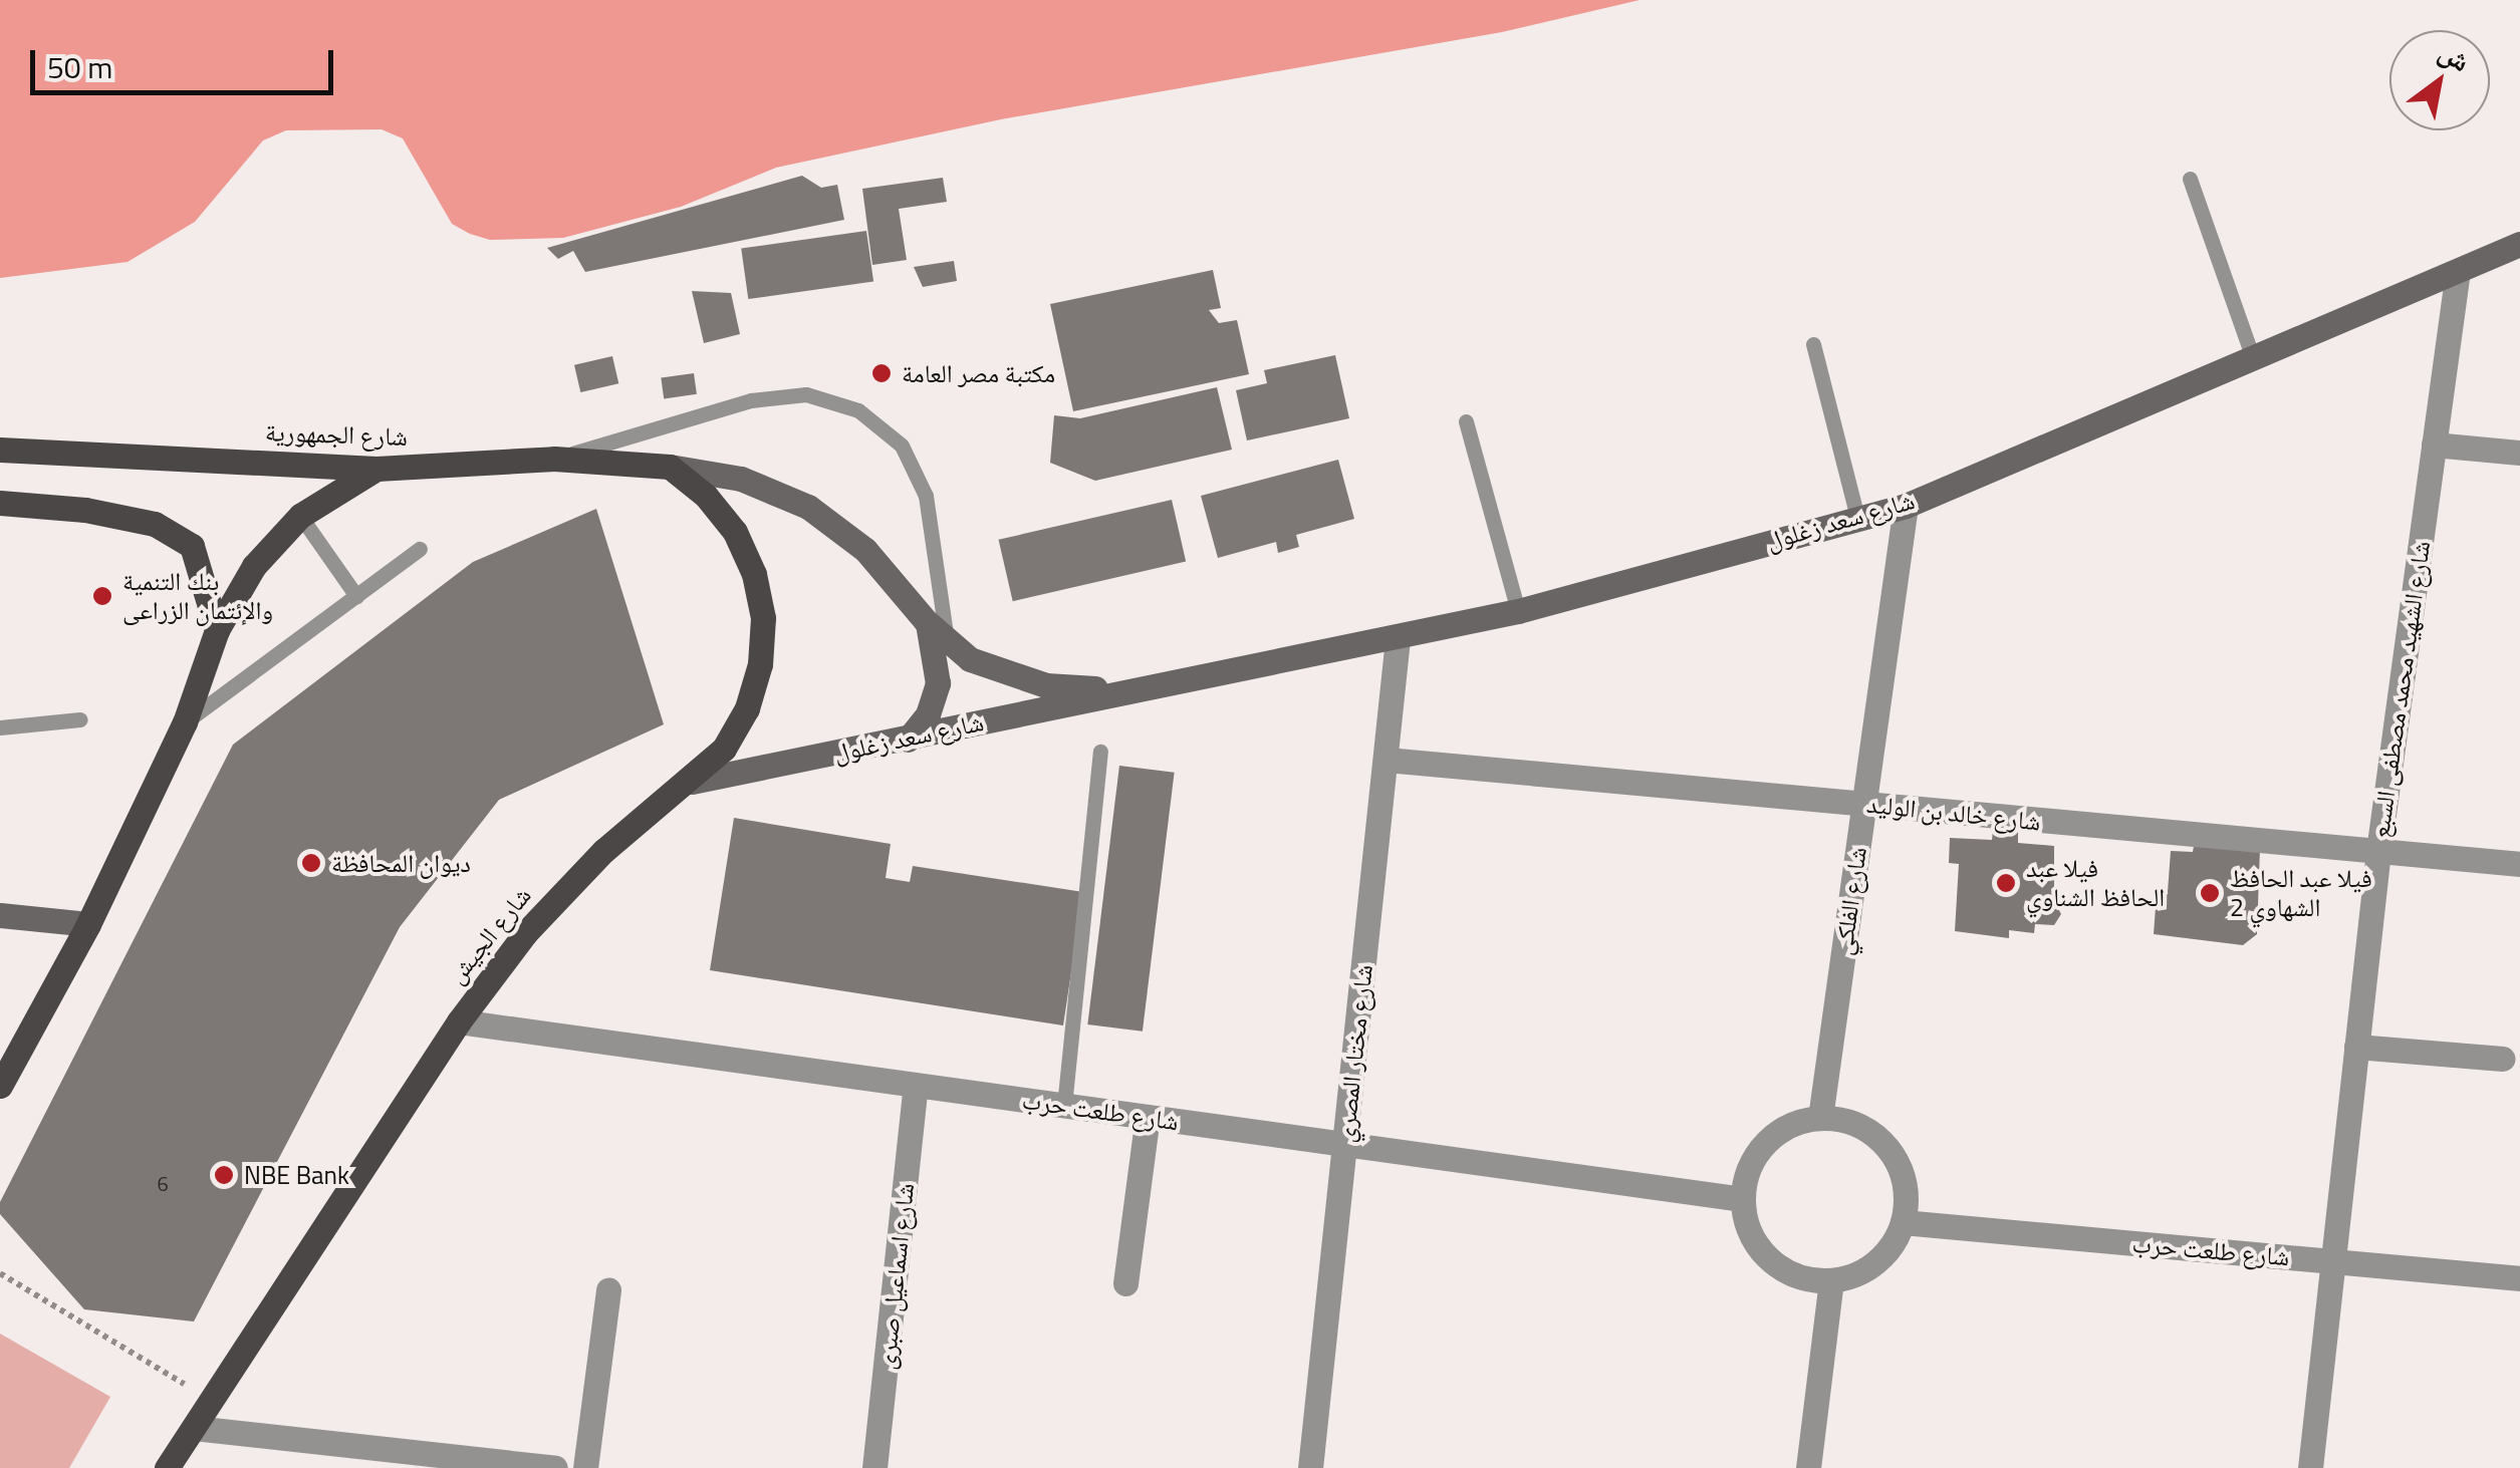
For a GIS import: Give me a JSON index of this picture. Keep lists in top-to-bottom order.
{
  "streets": {
    "main road": ["شارع الجمهورية", "شارع سعد زغلول", "شارع الجيش"],
    "street": [
      "شارع الشهيد محمد مصطفى السبع",
      "شارع خالد بن الوليد",
      "شارع الفلكي",
      "شارع مختار المصري",
      "شارع طلعت حرب",
      "شارع اسماعيل صبرى"
    ]
  },
  "crossings": [
    ["شارع الجمهورية", "شارع سعد زغلول"],
    ["شارع الجمهورية", "شارع الجيش"],
    ["شارع سعد زغلول", "شارع الشهيد محمد مصطفى السبع"],
    ["شارع سعد زغلول", "شارع الفلكي"],
    ["شارع سعد زغلول", "شارع الجيش"],
    ["شارع سعد زغلول", "شارع مختار المصري"],
    ["شارع الشهيد محمد مصطفى السبع", "شارع خالد بن الوليد"],
    ["شارع الشهيد محمد مصطفى السبع", "شارع طلعت حرب"],
    ["شارع خالد بن الوليد", "شارع الفلكي"],
    ["شارع خالد بن الوليد", "شارع مختار المصري"],
    ["شارع الفلكي", "شارع طلعت حرب"],
    ["شارع الجيش", "شارع طلعت حرب"],
    ["شارع مختار المصري", "شارع طلعت حرب"],
    ["شارع طلعت حرب", "شارع اسماعيل صبرى"]
  ],
  "places": [
    "مكتبة مصر العامة",
    "بنك التنمية والإئتمان الزراعى",
    "ديوان المحافظة",
    "فيلا عبد الحافظ الشناوي",
    "فيلا عبد الحافظ الشهاوي 2",
    "NBE Bank"
  ],
  "house_numbers": ["6"],
  "scale_bar": "50 m",
  "north": "top right"
}
